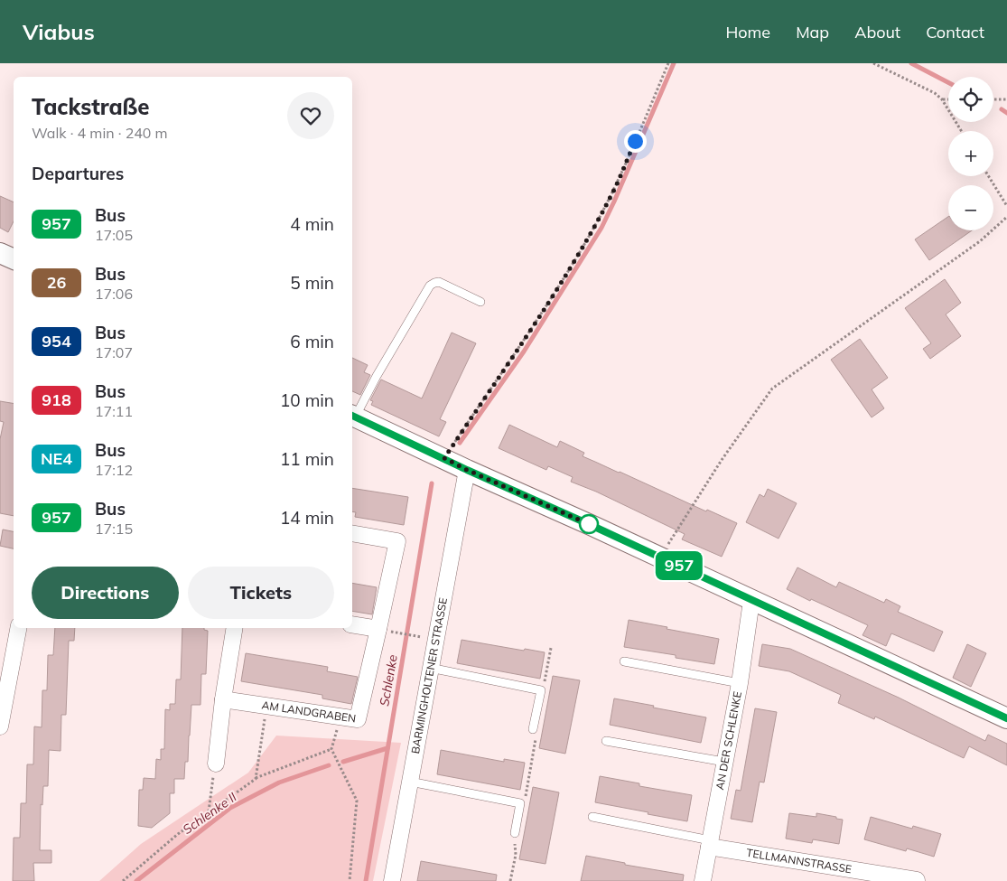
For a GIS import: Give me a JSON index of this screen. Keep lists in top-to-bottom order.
{
  "streets": {
    "street": [
      "BARMINGHOLTENER STRASSE",
      "AM LANDGRABEN",
      "AN DER SCHLENKE",
      "TELLMANNSTRASSE"
    ]
  },
  "crossings": [
    ["AN DER SCHLENKE", "TELLMANNSTRASSE"]
  ],
  "water": ["Schlenke", "Schlenke II"],
  "lines": ["bus line 957"],
  "page": {
    "header": "Viabus",
    "nav": [
      "Home",
      "Map",
      "About",
      "Contact"
    ],
    "on_map": "957",
    "map_buttons": ["+", "−"],
    "heading": [
      ["Tackstraße", "Walk · 4 min · 240 m"],
      "Departures"
    ],
    "list": [
      {
        "mark": "957",
        "name": "Bus",
        "note": "17:05",
        "value": "4 min"
      },
      {
        "mark": "26",
        "name": "Bus",
        "note": "17:06",
        "value": "5 min"
      },
      {
        "mark": "954",
        "name": "Bus",
        "note": "17:07",
        "value": "6 min"
      },
      {
        "mark": "918",
        "name": "Bus",
        "note": "17:11",
        "value": "10 min"
      },
      {
        "mark": "NE4",
        "name": "Bus",
        "note": "17:12",
        "value": "11 min"
      },
      {
        "mark": "957",
        "name": "Bus",
        "note": "17:15",
        "value": "14 min"
      }
    ],
    "buttons": ["Directions", "Tickets"]
  }
}
